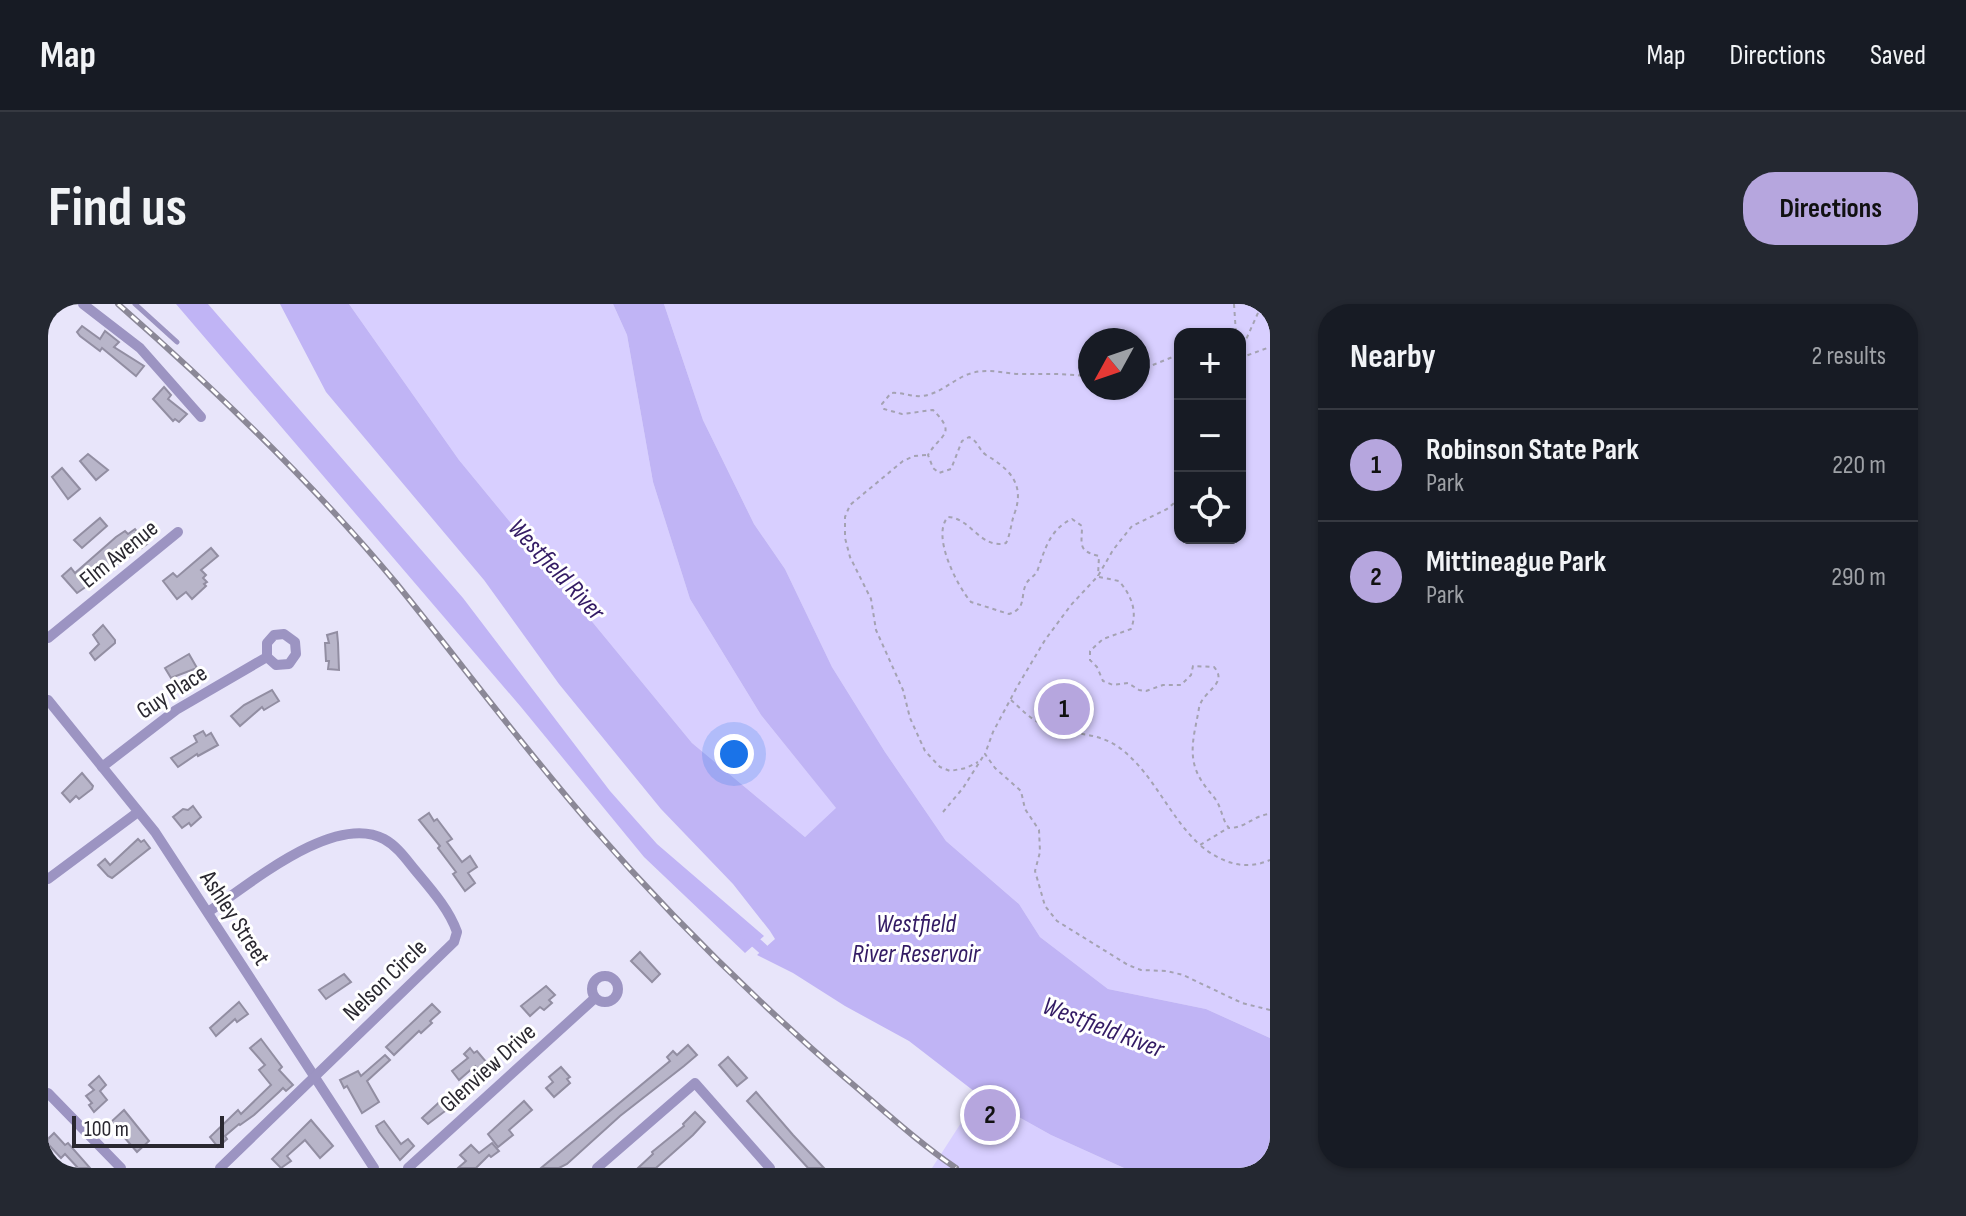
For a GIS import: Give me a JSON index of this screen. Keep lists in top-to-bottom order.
{
  "streets": {
    "street": [
      "Elm Avenue",
      "Guy Place",
      "Ashley Street",
      "Nelson Circle",
      "Glenview Drive"
    ]
  },
  "crossings": [
    ["Guy Place", "Ashley Street"],
    ["Ashley Street", "Nelson Circle"]
  ],
  "water": ["Westfield River", "Westfield River Reservoir"],
  "scale_bar": "100 m",
  "north": "bottom left",
  "page": {
    "header": "Map",
    "nav": ["Map", "Directions", "Saved"],
    "buttons": "Directions",
    "title": "Find us",
    "heading": ["Nearby", "2 results"],
    "map_buttons": ["+", "−"],
    "list": [
      {
        "mark": "1",
        "name": "Robinson State Park",
        "note": "Park",
        "value": "220 m"
      },
      {
        "mark": "2",
        "name": "Mittineague Park",
        "note": "Park",
        "value": "290 m"
      }
    ],
    "pins": ["1", "2"],
    "scale": "100 m"
  }
}
